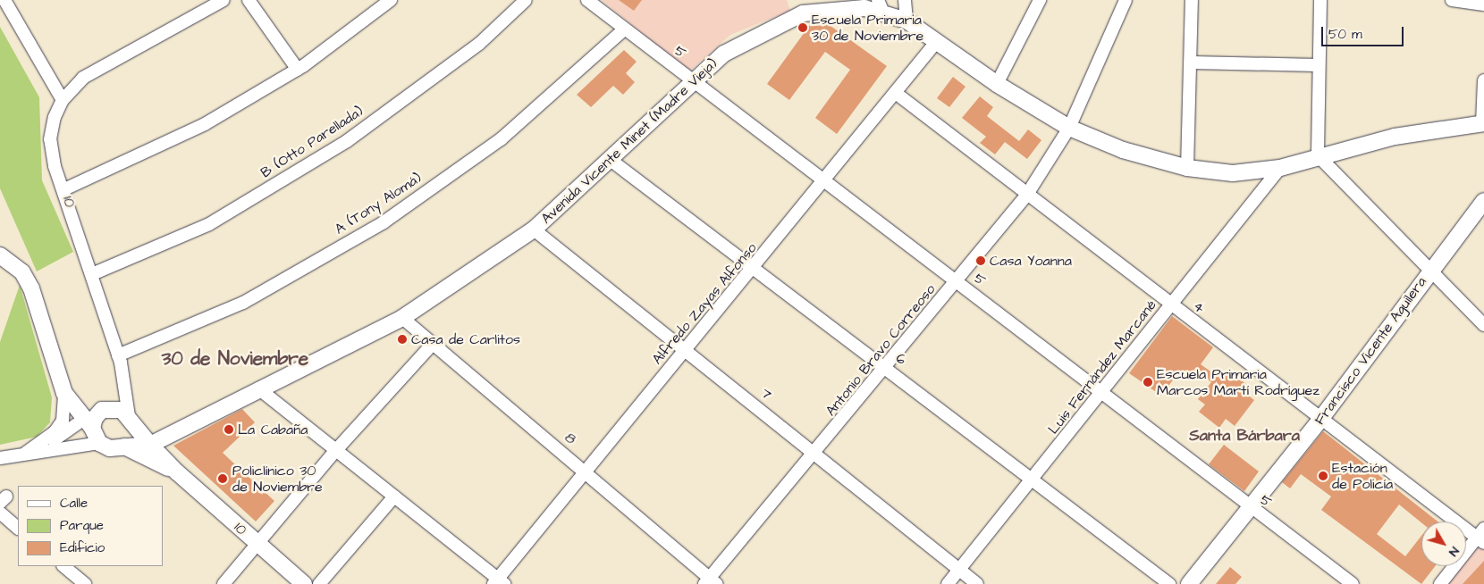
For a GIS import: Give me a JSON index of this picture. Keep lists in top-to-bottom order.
{
  "streets": {
    "main road": ["Avenida Vicente Minet (Madre Vieja)", "10", "Francisco Vicente Aguilera"],
    "street": [
      "5",
      "B (Otto Parellada)",
      "A (Tony Alomá)",
      "Alfredo Zayas Alfonso",
      "4",
      "Antonio Bravo Correoso",
      "6",
      "Luis Fernández Marcané",
      "7",
      "8"
    ]
  },
  "crossings": [
    ["5", "Avenida Vicente Minet (Madre Vieja)"],
    ["5", "A (Tony Alomá)"],
    ["5", "Alfredo Zayas Alfonso"],
    ["5", "Antonio Bravo Correoso"],
    ["5", "Francisco Vicente Aguilera"],
    ["5", "Luis Fernández Marcané"],
    ["Avenida Vicente Minet (Madre Vieja)", "10"],
    ["Avenida Vicente Minet (Madre Vieja)", "Alfredo Zayas Alfonso"],
    ["Avenida Vicente Minet (Madre Vieja)", "Antonio Bravo Correoso"],
    ["Avenida Vicente Minet (Madre Vieja)", "6"],
    ["Avenida Vicente Minet (Madre Vieja)", "Luis Fernández Marcané"],
    ["Avenida Vicente Minet (Madre Vieja)", "7"],
    ["Avenida Vicente Minet (Madre Vieja)", "8"],
    ["B (Otto Parellada)", "10"],
    ["10", "A (Tony Alomá)"],
    ["Alfredo Zayas Alfonso", "4"],
    ["Alfredo Zayas Alfonso", "6"],
    ["Alfredo Zayas Alfonso", "7"],
    ["Alfredo Zayas Alfonso", "8"],
    ["4", "Antonio Bravo Correoso"],
    ["4", "Francisco Vicente Aguilera"],
    ["4", "Luis Fernández Marcané"],
    ["Antonio Bravo Correoso", "6"],
    ["Antonio Bravo Correoso", "7"],
    ["Antonio Bravo Correoso", "8"],
    ["6", "Luis Fernández Marcané"],
    ["Luis Fernández Marcané", "7"]
  ],
  "districts": ["30 de Noviembre", "Santa Bárbara"],
  "places": [
    "Escuela Primaria 30 de Noviembre",
    "Casa Yoanna",
    "Casa de Carlitos",
    "Escuela Primaria Marcos Martí Rodríguez",
    "La Cabaña",
    "Estación de Policía",
    "Policlínico 30 de Noviembre"
  ],
  "legend": ["Calle", "Parque", "Edificio"],
  "scale_bar": "50 m",
  "north": "bottom right"
}
